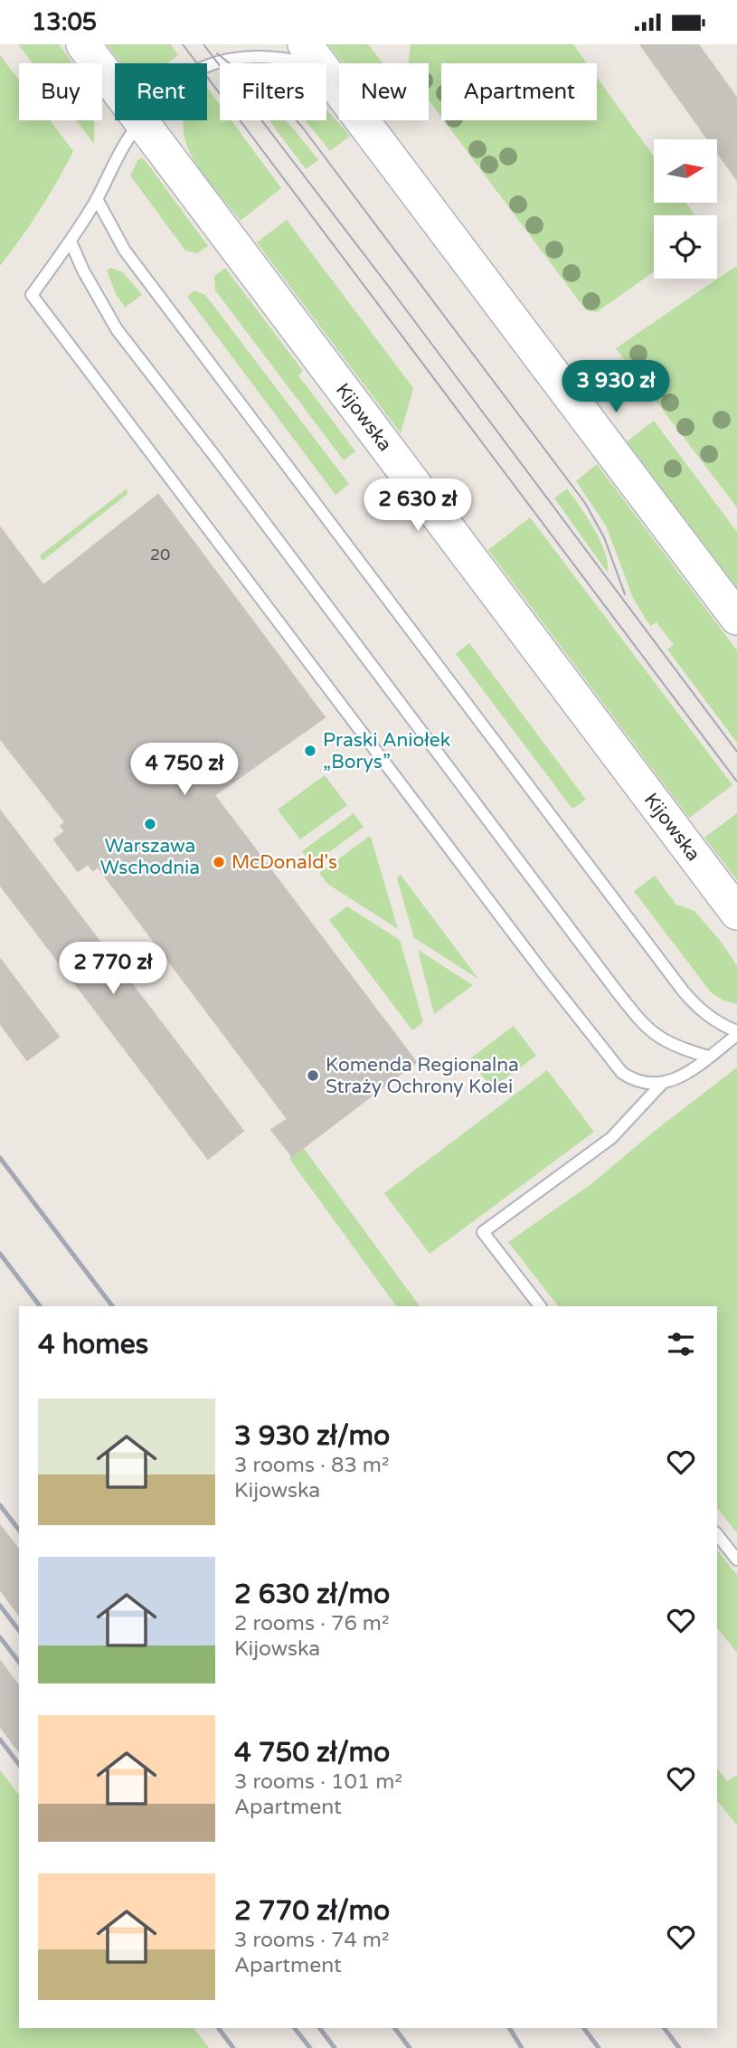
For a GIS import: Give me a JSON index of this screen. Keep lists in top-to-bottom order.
{
  "streets": {
    "street": ["Kijowska"]
  },
  "places": [
    "Praski Aniołek „Borys”",
    "Warszawa Wschodnia",
    "McDonald's",
    "Komenda Regionalna Straży Ochrony Kolei"
  ],
  "house_numbers": ["20"],
  "north": "right",
  "page": {
    "status": "13:05",
    "chip": [
      "Buy",
      "Rent",
      "Filters",
      "New",
      "Apartment"
    ],
    "price": [
      "3 930 zł",
      "2 630 zł",
      "4 750 zł",
      "2 770 zł"
    ],
    "heading": "4 homes",
    "list": [
      {
        "name": "3 930 zł/mo",
        "note": "3 rooms · 83 m² · Kijowska"
      },
      {
        "name": "2 630 zł/mo",
        "note": "2 rooms · 76 m² · Kijowska"
      },
      {
        "name": "4 750 zł/mo",
        "note": "3 rooms · 101 m² · Apartment"
      },
      {
        "name": "2 770 zł/mo",
        "note": "3 rooms · 74 m² · Apartment"
      }
    ]
  }
}
